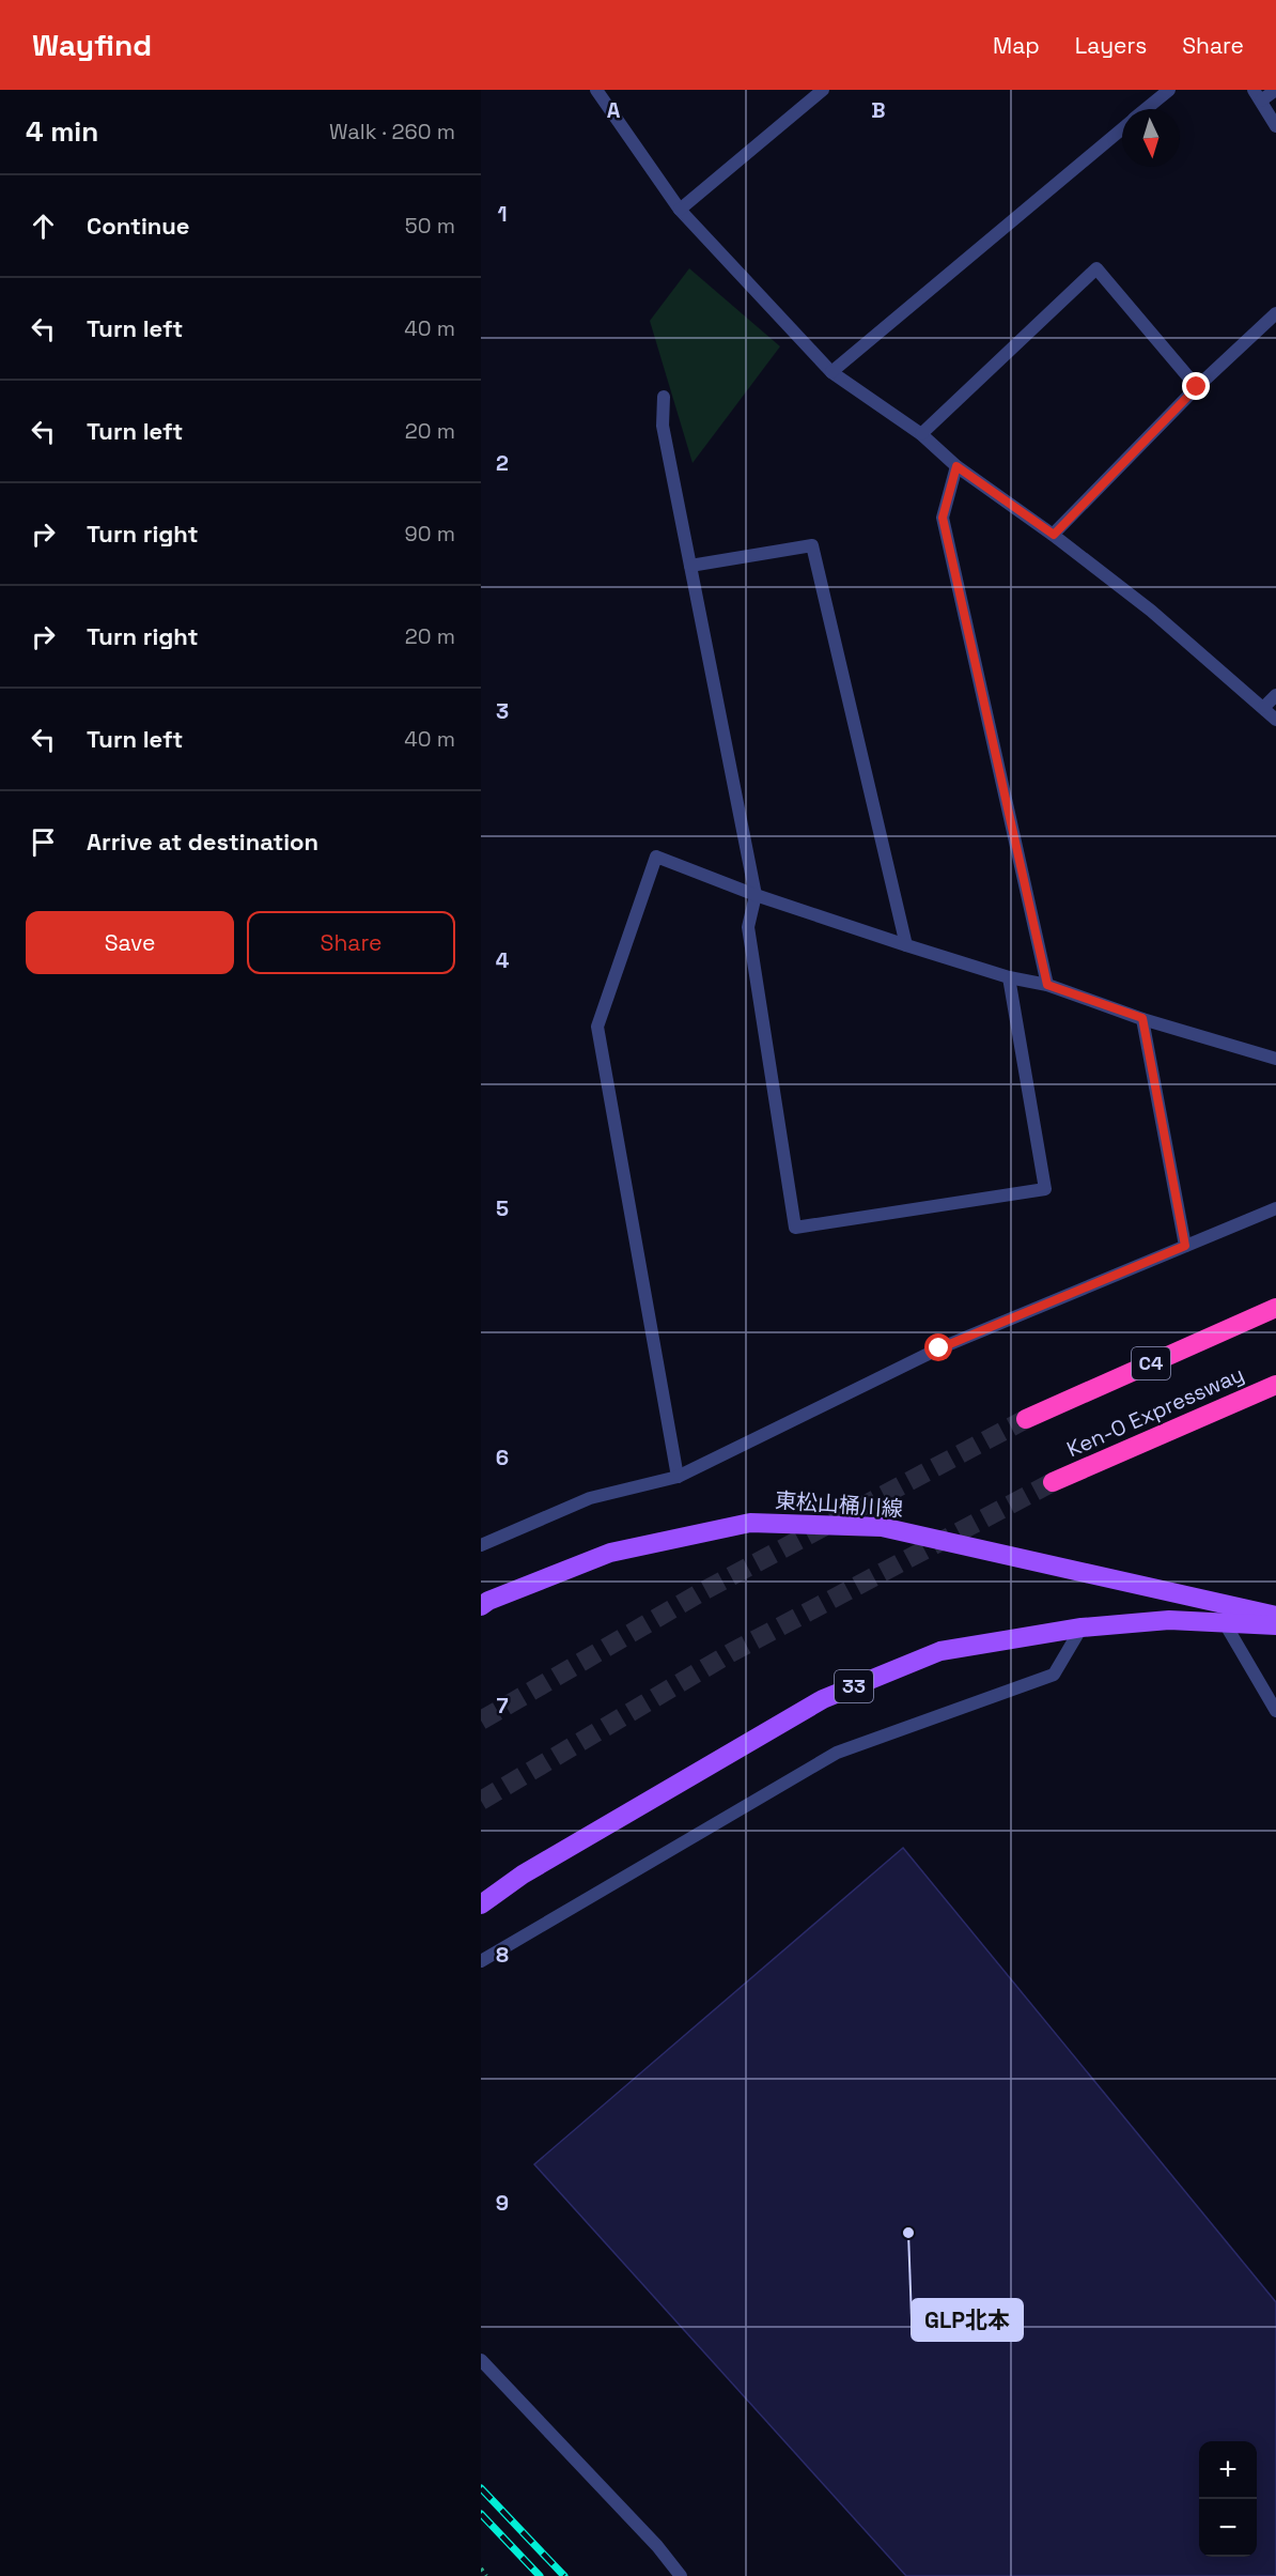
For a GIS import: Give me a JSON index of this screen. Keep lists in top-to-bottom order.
{
  "streets": {
    "highway": ["C4", "Ken-O Expressway"],
    "main road": ["東松山桶川線", "33"]
  },
  "places": ["GLP北本"],
  "north": "bottom",
  "page": {
    "header": "Wayfind",
    "nav": ["Map", "Layers", "Share"],
    "heading": ["4 min", "Walk · 260 m"],
    "list": [
      ["Continue", "50 m"],
      ["Turn left", "40 m"],
      ["Turn left", "20 m"],
      ["Turn right", "90 m"],
      ["Turn right", "20 m"],
      ["Turn left", "40 m"],
      "Arrive at destination"
    ],
    "buttons": ["Save", "Share"],
    "map_buttons": ["+", "−"]
  },
  "grid": {
    "columns": ["A", "B"],
    "rows": [
      "1",
      "2",
      "3",
      "4",
      "5",
      "6",
      "7",
      "8",
      "9"
    ]
  }
}
